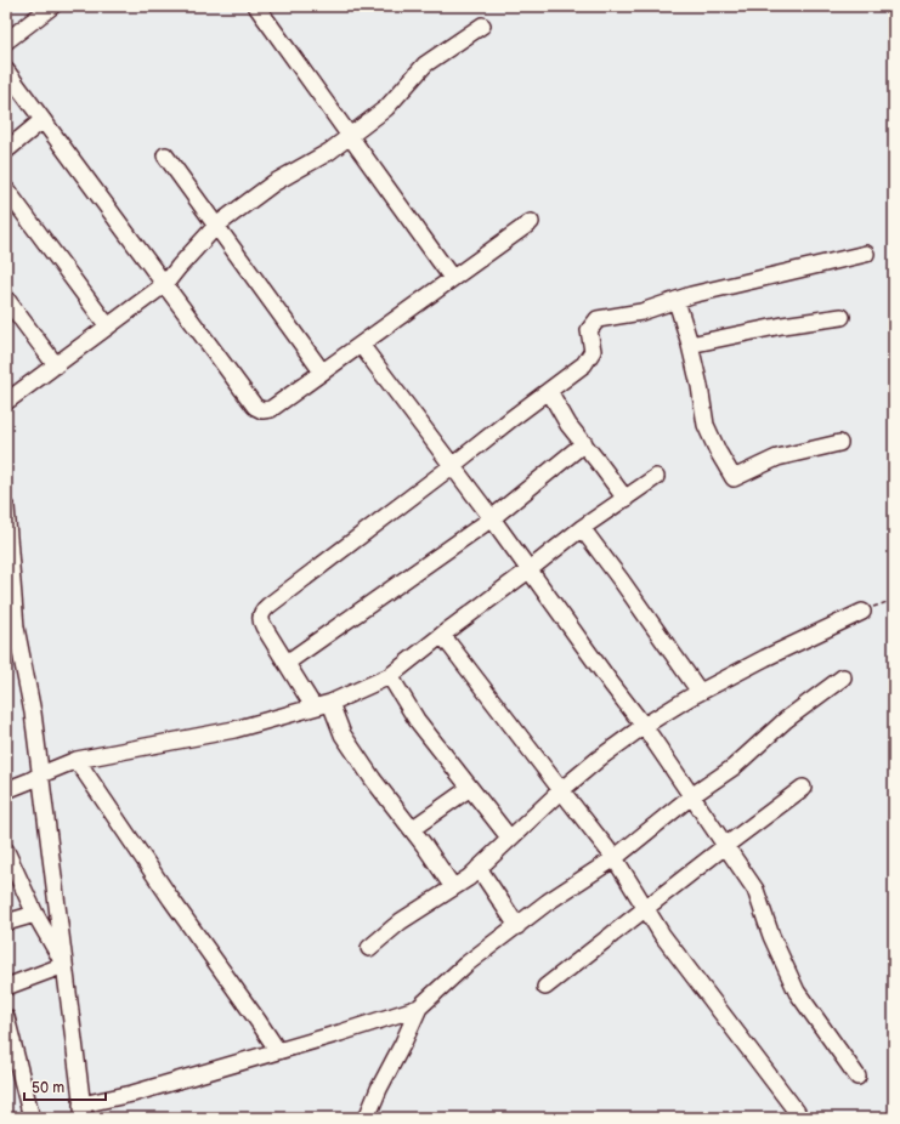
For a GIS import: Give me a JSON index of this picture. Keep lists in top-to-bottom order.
{
  "scale_bar": "50 m"
}
